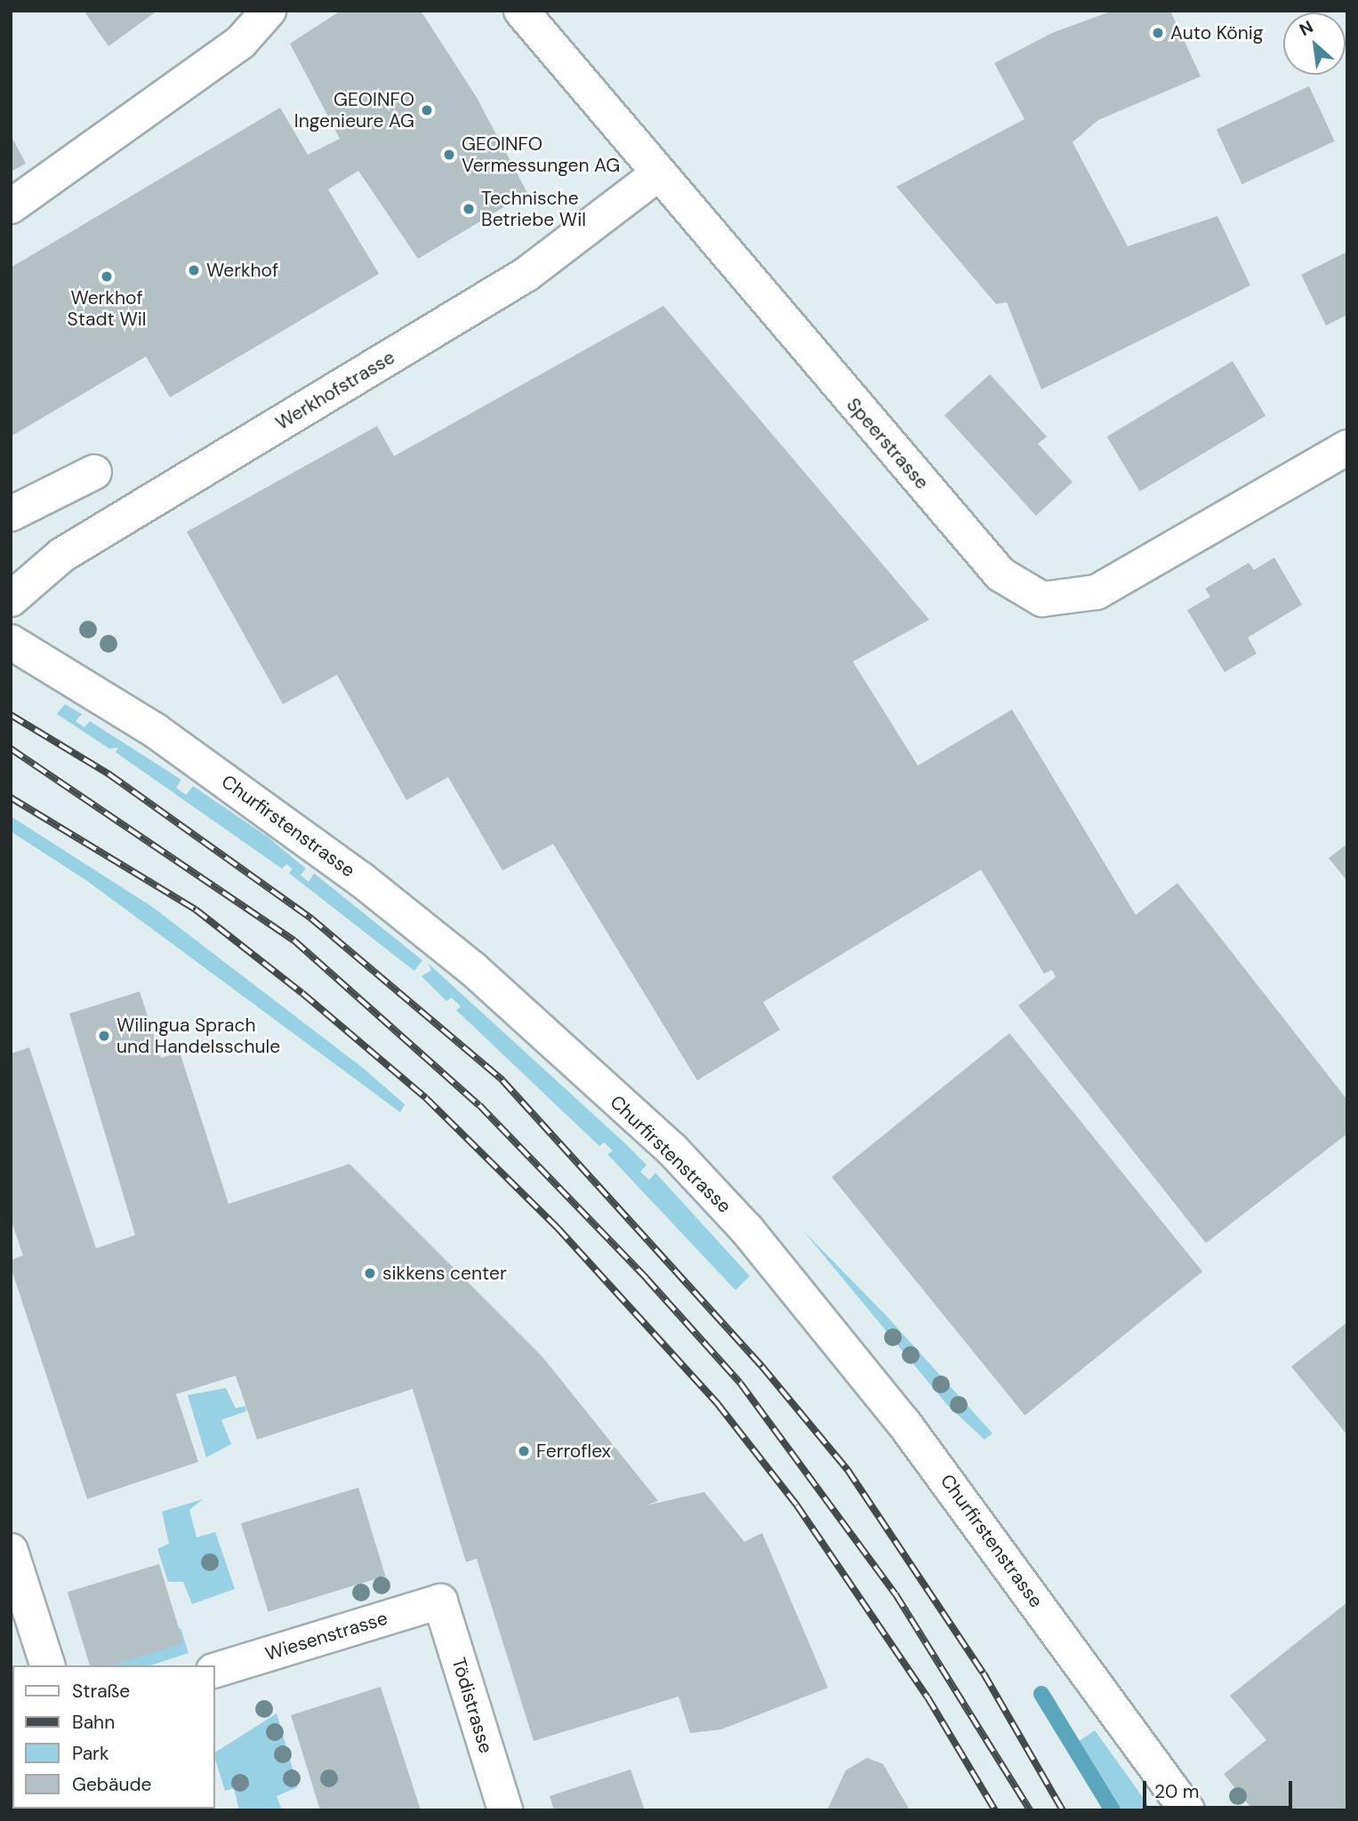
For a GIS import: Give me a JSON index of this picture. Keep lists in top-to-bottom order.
{
  "streets": {
    "street": [
      "Werkhofstrasse",
      "Speerstrasse",
      "Churfirstenstrasse",
      "Wiesenstrasse",
      "Tödistrasse"
    ]
  },
  "crossings": [
    ["Werkhofstrasse", "Speerstrasse"],
    ["Wiesenstrasse", "Tödistrasse"]
  ],
  "places": [
    "Auto König",
    "GEOINFO Ingenieure AG",
    "GEOINFO Vermessungen AG",
    "Technische Betriebe Wil",
    "Werkhof",
    "Werkhof Stadt Wil",
    "Wilingua Sprach und Handelsschule",
    "sikkens center",
    "Ferroflex"
  ],
  "legend": [
    "Straße",
    "Bahn",
    "Park",
    "Gebäude"
  ],
  "scale_bar": "20 m",
  "north": "top left"
}
